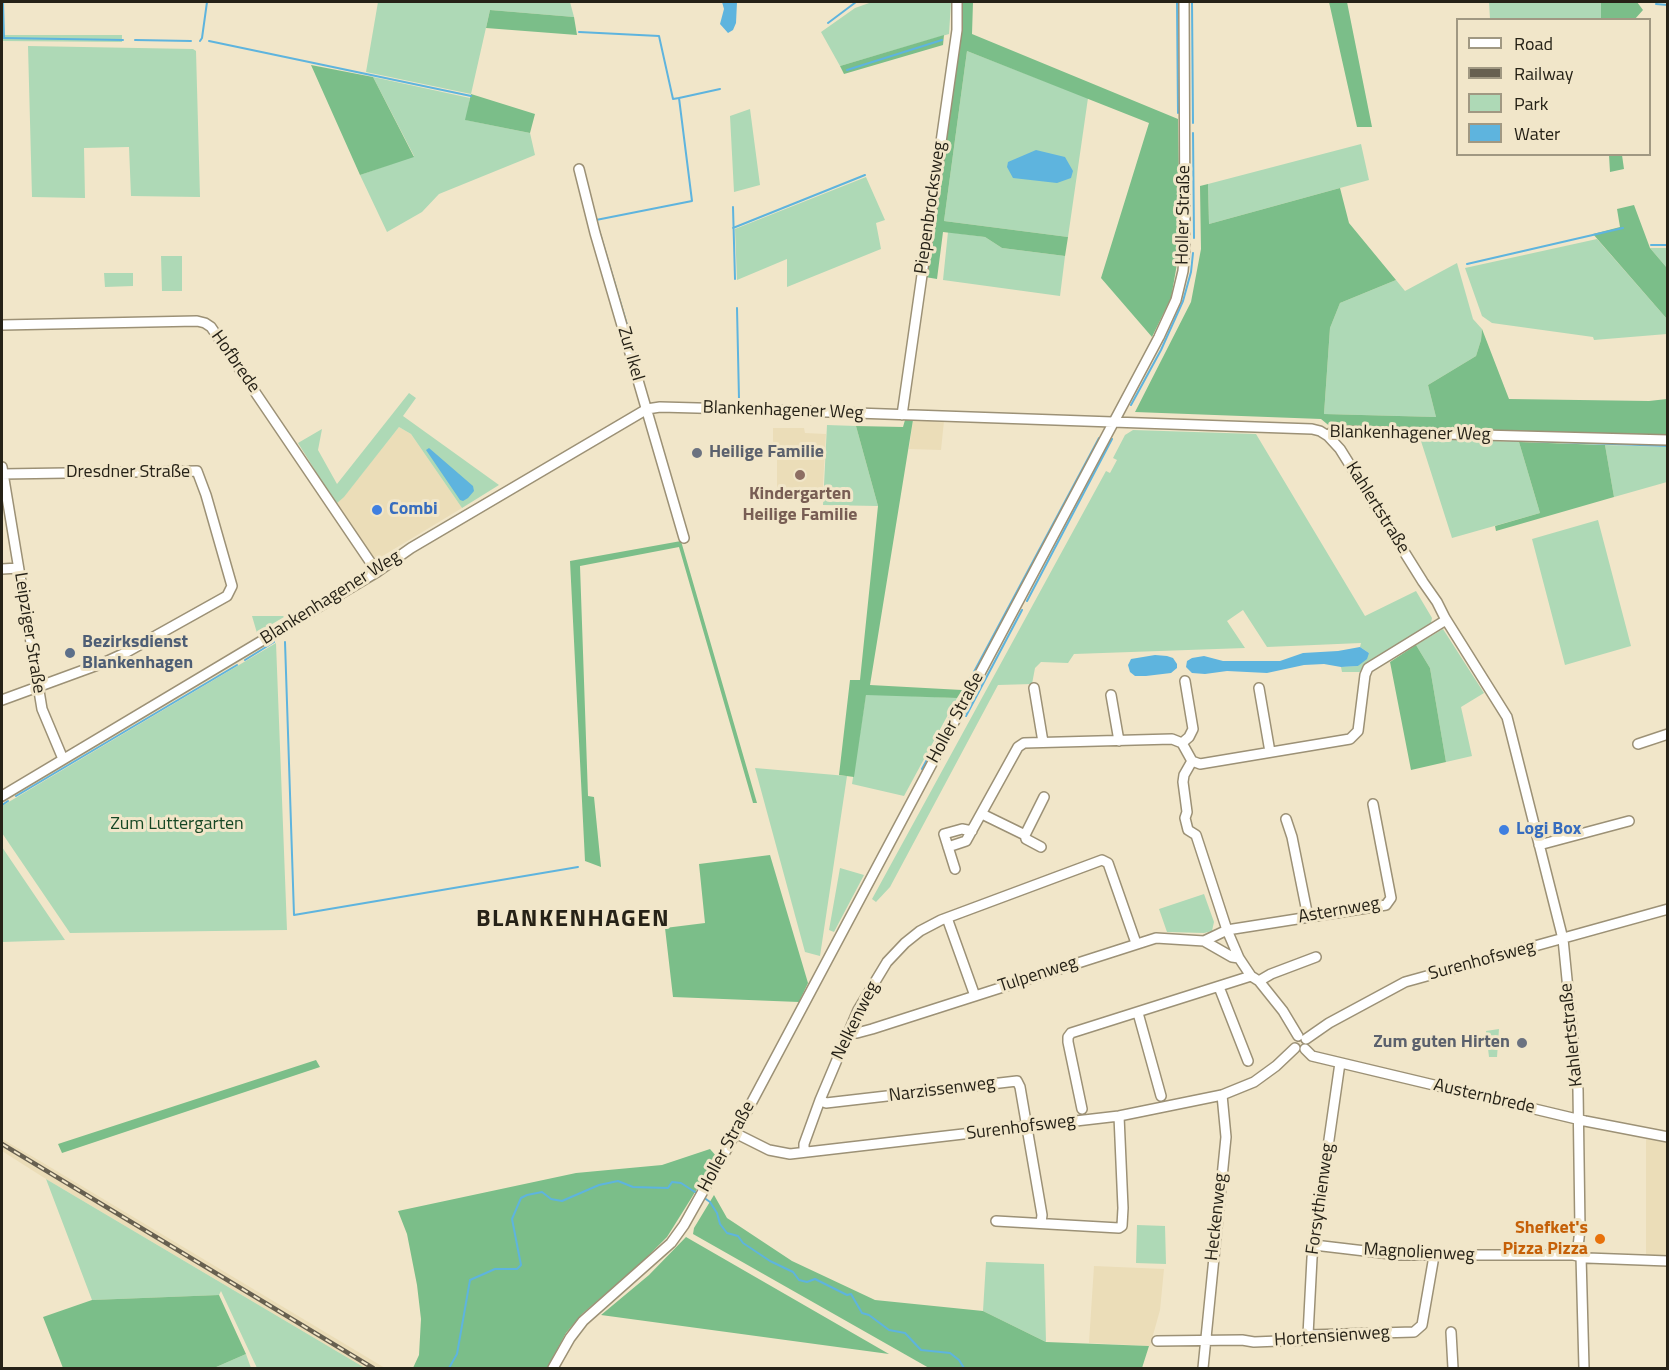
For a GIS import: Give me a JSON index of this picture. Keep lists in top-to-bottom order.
{
  "streets": {
    "street": [
      "Piepenbrocksweg",
      "Holler Straße",
      "Zur Ikel",
      "Hofbrede",
      "Blankenhagener Weg",
      "Dresdner Straße",
      "Kahlertstraße",
      "Leipziger Straße",
      "Asternweg",
      "Surenhofsweg",
      "Tulpenweg",
      "Nelkenweg",
      "Narzissenweg",
      "Austernbrede",
      "Forsythienweg",
      "Heckenweg",
      "Magnolienweg",
      "Hortensienweg"
    ]
  },
  "crossings": [
    ["Piepenbrocksweg", "Blankenhagener Weg"],
    ["Holler Straße", "Blankenhagener Weg"],
    ["Holler Straße", "Surenhofsweg"],
    ["Zur Ikel", "Blankenhagener Weg"],
    ["Hofbrede", "Blankenhagener Weg"],
    ["Blankenhagener Weg", "Kahlertstraße"],
    ["Blankenhagener Weg", "Leipziger Straße"],
    ["Dresdner Straße", "Leipziger Straße"],
    ["Kahlertstraße", "Surenhofsweg"],
    ["Kahlertstraße", "Austernbrede"],
    ["Kahlertstraße", "Magnolienweg"],
    ["Surenhofsweg", "Nelkenweg"],
    ["Surenhofsweg", "Narzissenweg"],
    ["Surenhofsweg", "Austernbrede"],
    ["Surenhofsweg", "Heckenweg"],
    ["Tulpenweg", "Nelkenweg"],
    ["Nelkenweg", "Narzissenweg"],
    ["Austernbrede", "Forsythienweg"],
    ["Forsythienweg", "Magnolienweg"],
    ["Forsythienweg", "Hortensienweg"],
    ["Heckenweg", "Hortensienweg"],
    ["Magnolienweg", "Hortensienweg"]
  ],
  "districts": ["BLANKENHAGEN"],
  "parks": ["Zum Luttergarten"],
  "places": [
    "Heilige Familie",
    "Kindergarten Heilige Familie",
    "Combi",
    "Bezirksdienst Blankenhagen",
    "Logi Box",
    "Zum guten Hirten",
    "Shefket's Pizza Pizza"
  ],
  "legend": [
    "Road",
    "Railway",
    "Park",
    "Water"
  ]
}
